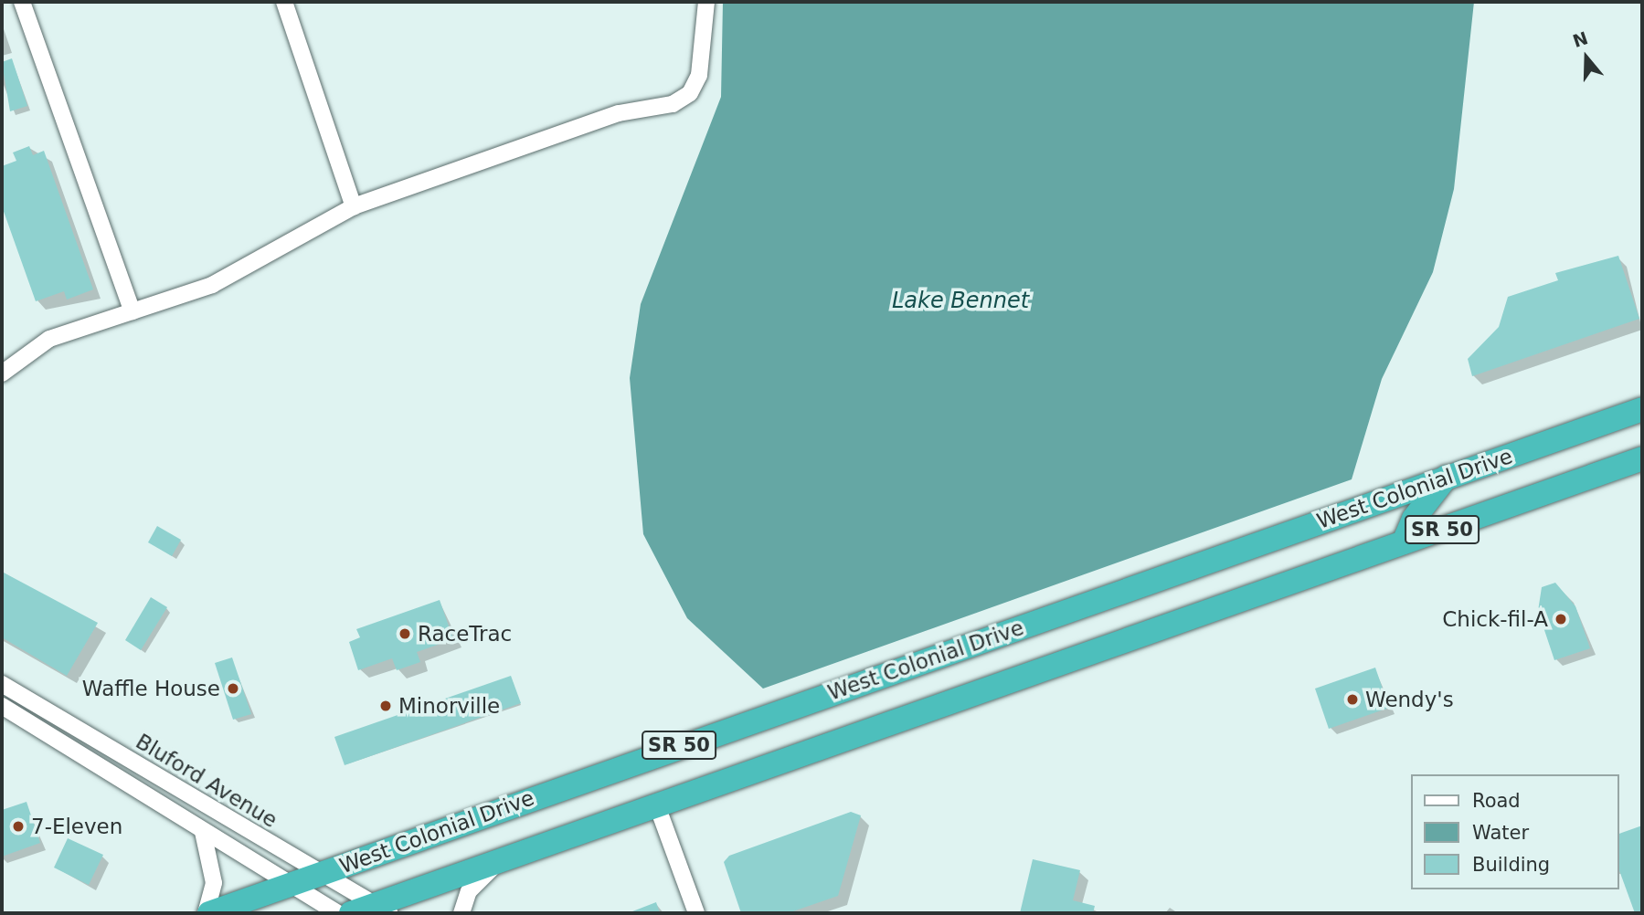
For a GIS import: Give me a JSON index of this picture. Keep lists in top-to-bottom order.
{
  "streets": {
    "highway": ["West Colonial Drive", "SR 50"],
    "street": ["Bluford Avenue"]
  },
  "crossings": [
    ["West Colonial Drive", "Bluford Avenue"],
    ["SR 50", "Bluford Avenue"]
  ],
  "water": ["Lake Bennet"],
  "places": [
    "Chick-fil-A",
    "RaceTrac",
    "Waffle House",
    "Wendy's",
    "Minorville",
    "7-Eleven"
  ],
  "legend": ["Road", "Water", "Building"],
  "north": "top"
}
